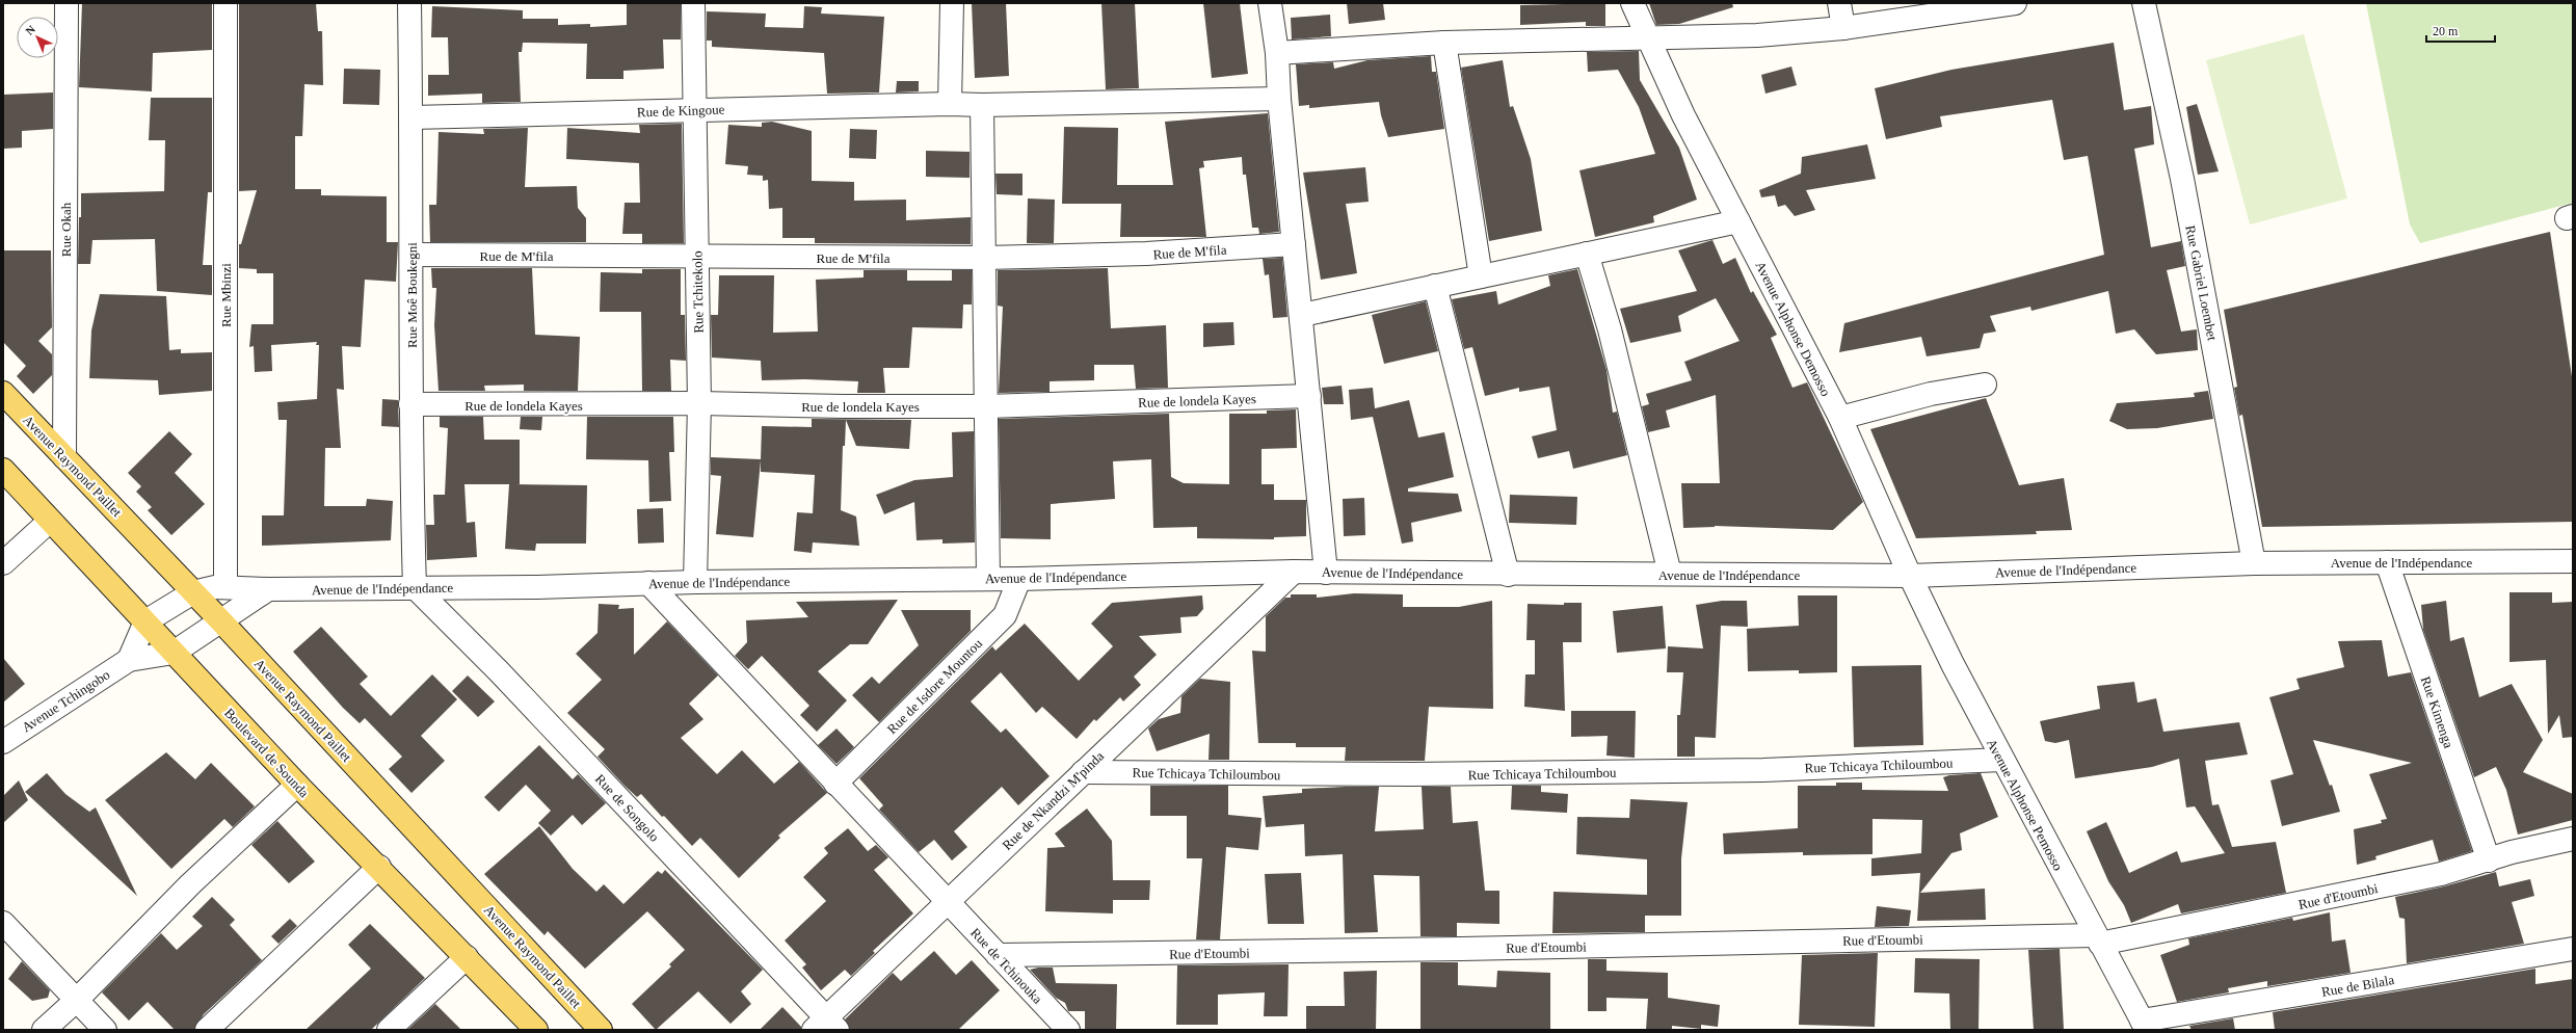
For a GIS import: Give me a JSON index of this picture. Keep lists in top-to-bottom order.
{
  "streets": {
    "main road": ["Avenue Raymond Paillet", "Boulevard de Sounda"],
    "street": [
      "Rue de Kingoue",
      "Rue Okah",
      "Rue de M'fila",
      "Rue Gabriel Loembet",
      "Rue Tchitekolo",
      "Rue Mbinzi",
      "Rue Moê Boukegni",
      "Avenue Alphonse Demosso",
      "Rue de londela Kayes",
      "Avenue de l'Indépendance",
      "Rue de Isdore Mountou",
      "Avenue Tchingobo",
      "Rue Kimenga",
      "Rue Tchicaya Tchiloumbou",
      "Rue de Nkandzi M'pinda",
      "Avenue Alphonse Pemosso",
      "Rue de Songolo",
      "Rue d'Etoumbi",
      "Rue de Tchinouka",
      "Rue de Bilala"
    ]
  },
  "crossings": [
    ["Rue de Kingoue", "Rue Tchitekolo"],
    ["Rue de Kingoue", "Rue Moê Boukegni"],
    ["Rue Okah", "Avenue Raymond Paillet"],
    ["Rue de M'fila", "Rue Tchitekolo"],
    ["Rue de M'fila", "Rue Moê Boukegni"],
    ["Rue Gabriel Loembet", "Avenue de l'Indépendance"],
    ["Rue Tchitekolo", "Rue de londela Kayes"],
    ["Rue Tchitekolo", "Avenue de l'Indépendance"],
    ["Rue Moê Boukegni", "Rue de londela Kayes"],
    ["Rue Moê Boukegni", "Avenue de l'Indépendance"],
    ["Rue Moê Boukegni", "Rue de Songolo"],
    ["Avenue Alphonse Demosso", "Avenue de l'Indépendance"],
    ["Avenue Alphonse Demosso", "Avenue Alphonse Pemosso"],
    ["Avenue de l'Indépendance", "Rue de Isdore Mountou"],
    ["Avenue de l'Indépendance", "Rue Kimenga"],
    ["Avenue de l'Indépendance", "Rue de Nkandzi M'pinda"],
    ["Avenue de l'Indépendance", "Avenue Alphonse Pemosso"],
    ["Avenue de l'Indépendance", "Rue de Songolo"],
    ["Avenue de l'Indépendance", "Rue de Tchinouka"],
    ["Rue de Isdore Mountou", "Rue de Tchinouka"],
    ["Avenue Tchingobo", "Boulevard de Sounda"],
    ["Rue Kimenga", "Rue d'Etoumbi"],
    ["Rue Tchicaya Tchiloumbou", "Rue de Nkandzi M'pinda"],
    ["Rue Tchicaya Tchiloumbou", "Avenue Alphonse Pemosso"],
    ["Rue de Nkandzi M'pinda", "Rue de Songolo"],
    ["Rue de Nkandzi M'pinda", "Rue de Tchinouka"],
    ["Avenue Alphonse Pemosso", "Rue d'Etoumbi"],
    ["Avenue Alphonse Pemosso", "Rue de Bilala"],
    ["Rue d'Etoumbi", "Rue de Tchinouka"]
  ],
  "scale_bar": "20 m",
  "north": "top left"
}
